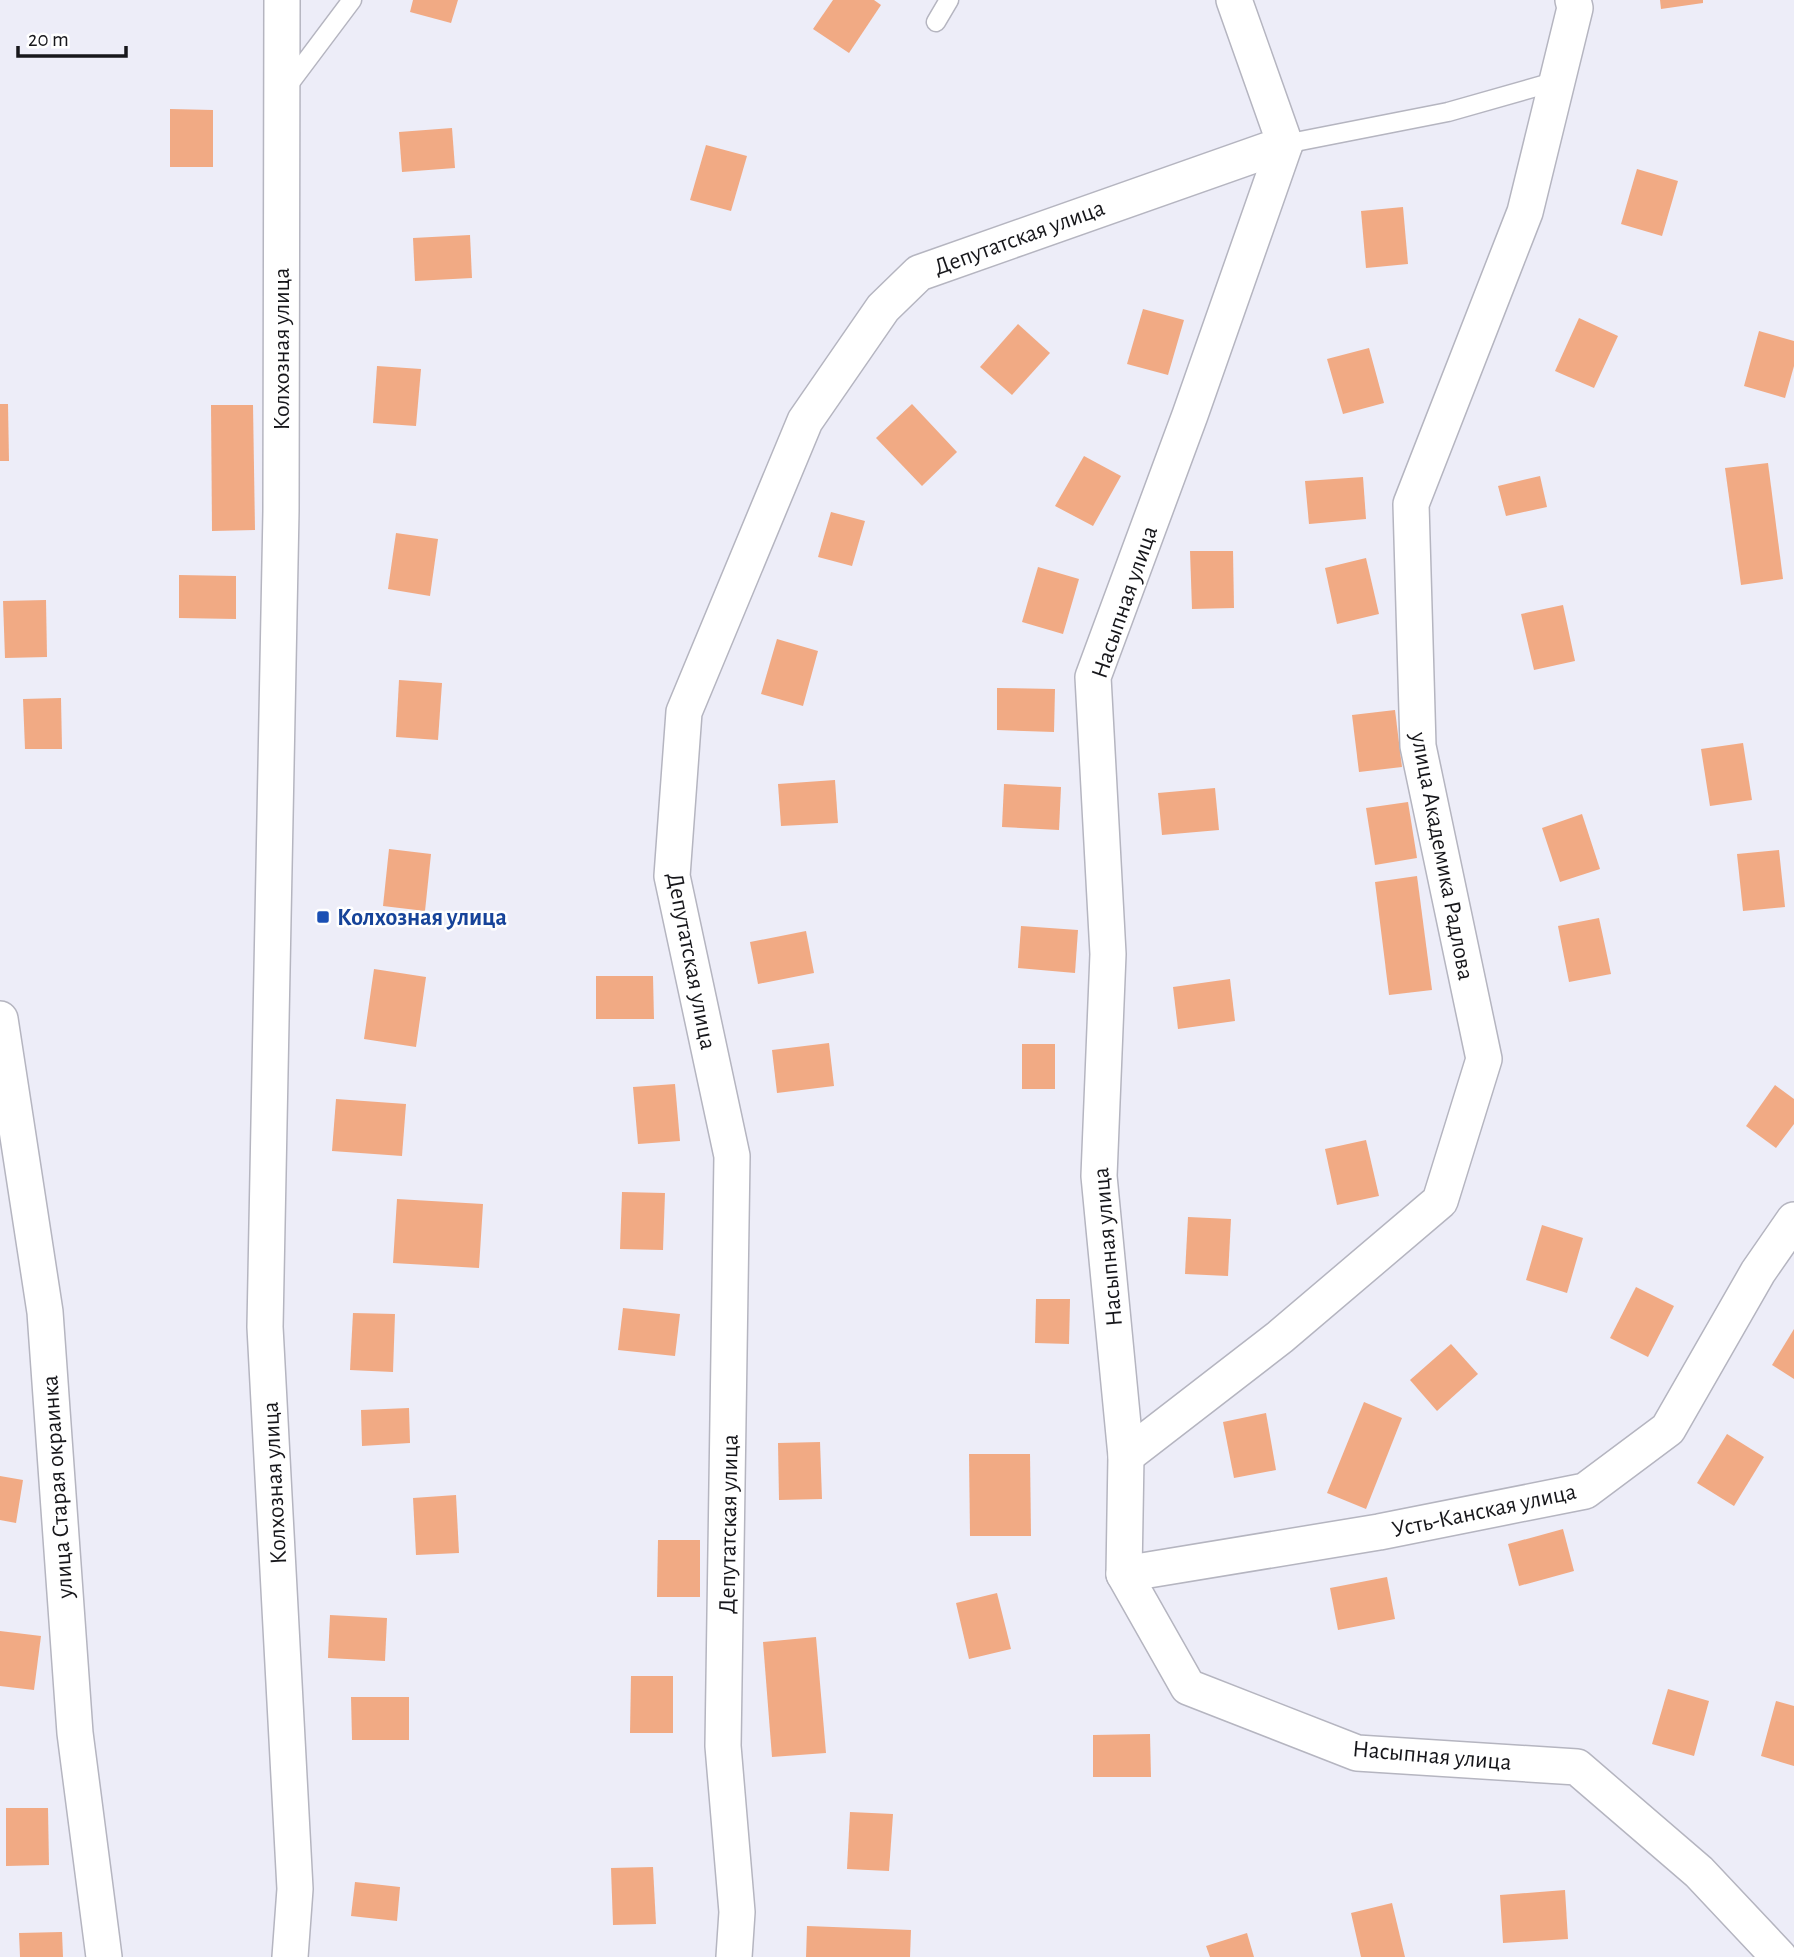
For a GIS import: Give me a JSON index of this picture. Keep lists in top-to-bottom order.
{
  "streets": {
    "street": [
      "Депутатская улица",
      "Колхозная улица",
      "Насыпная улица",
      "улица Академика Радлова",
      "улица Старая окраинка",
      "Усть-Канская улица"
    ]
  },
  "crossings": [
    ["Депутатская улица", "Насыпная улица"],
    ["Насыпная улица", "улица Академика Радлова"],
    ["Насыпная улица", "Усть-Канская улица"]
  ],
  "places": {
    "transit": ["Колхозная улица"]
  },
  "scale_bar": "20 m"
}
